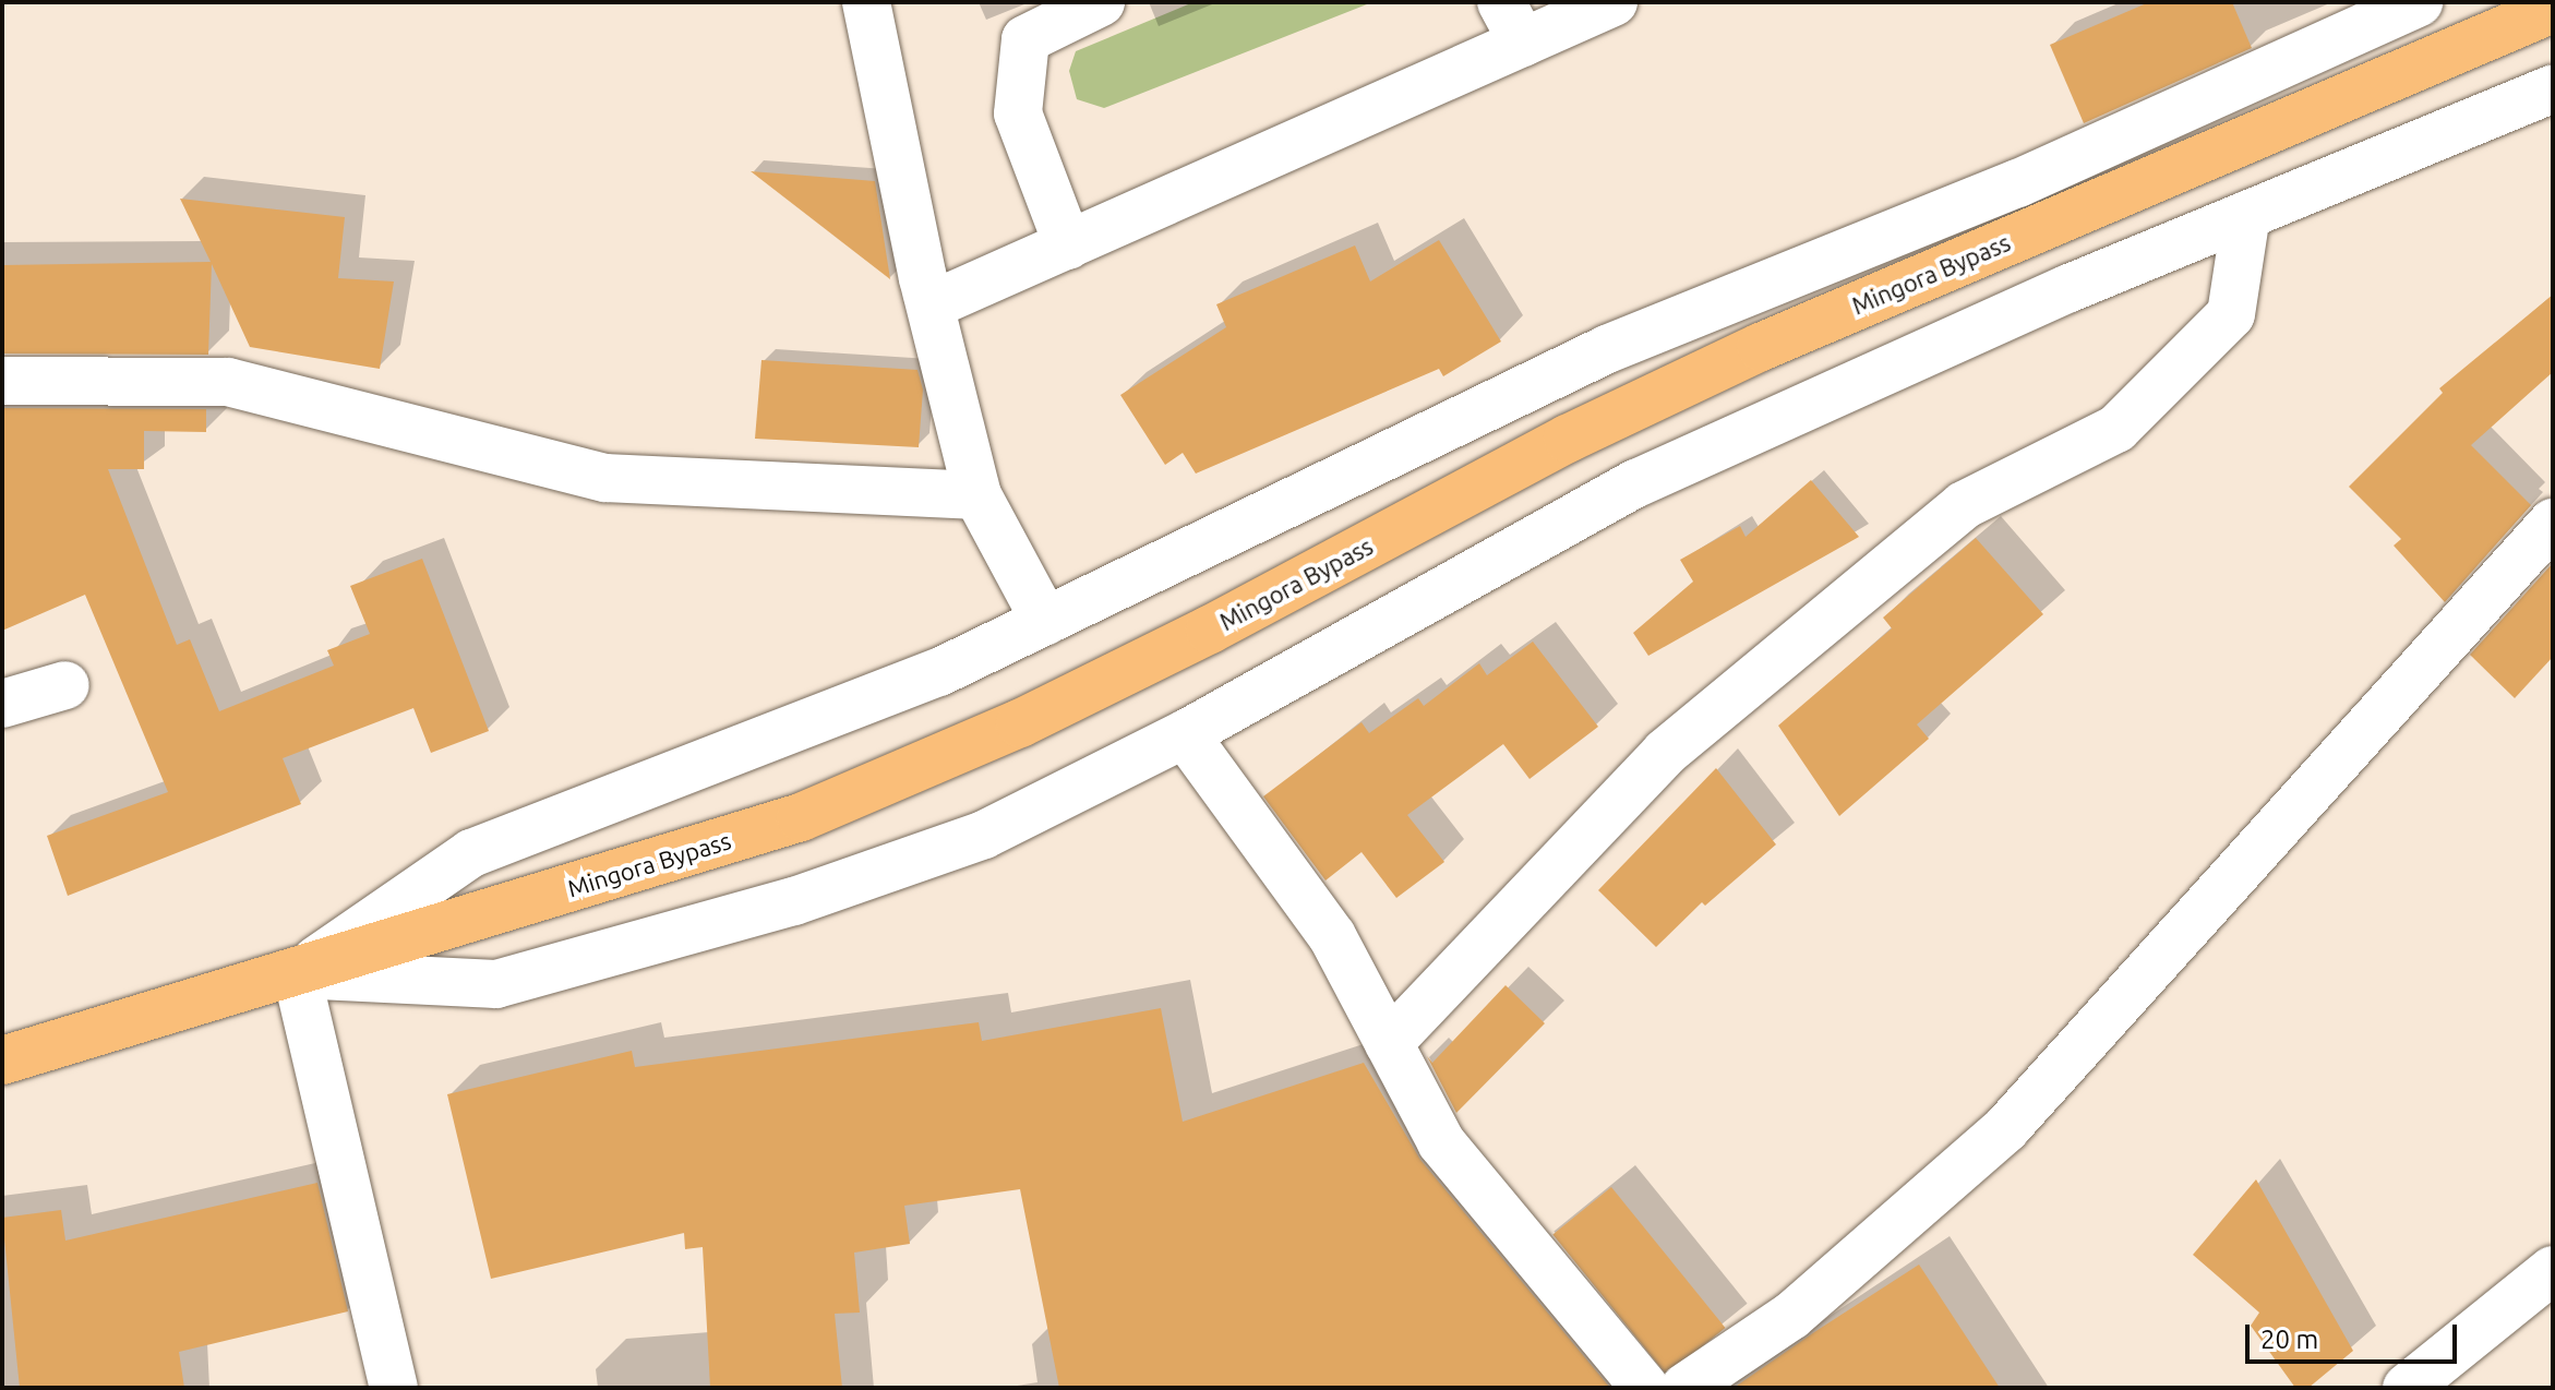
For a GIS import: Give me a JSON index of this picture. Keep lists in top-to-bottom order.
{
  "streets": {
    "highway": ["Mingora Bypass"]
  },
  "scale_bar": "20 m"
}
